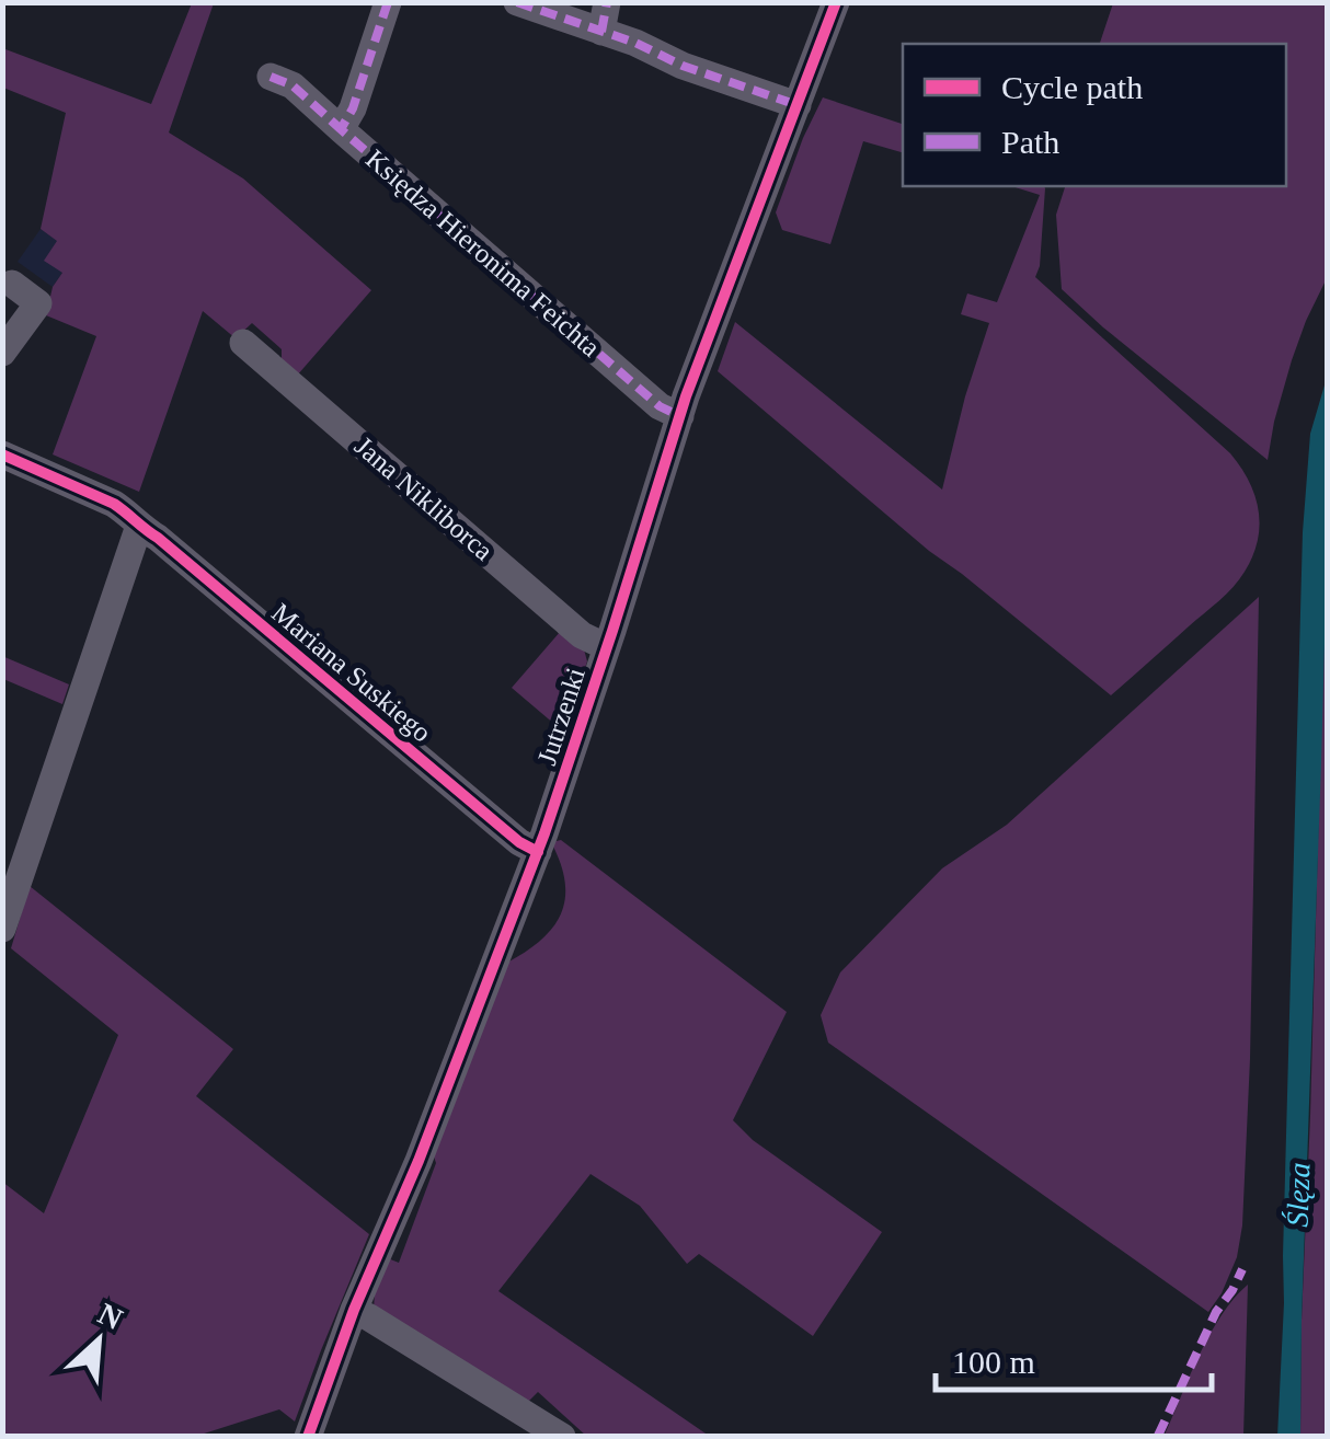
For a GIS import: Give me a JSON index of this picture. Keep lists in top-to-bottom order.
{
  "streets": {
    "street": [
      "Księdza Hieronima Feichta",
      "Jana Nikliborca",
      "Mariana Suskiego",
      "Jutrzenki"
    ]
  },
  "crossings": [
    ["Księdza Hieronima Feichta", "Jutrzenki"],
    ["Jana Nikliborca", "Jutrzenki"],
    ["Mariana Suskiego", "Jutrzenki"]
  ],
  "water": ["Ślęza"],
  "legend": ["Cycle path", "Path"],
  "scale_bar": "100 m",
  "north": "top right"
}
